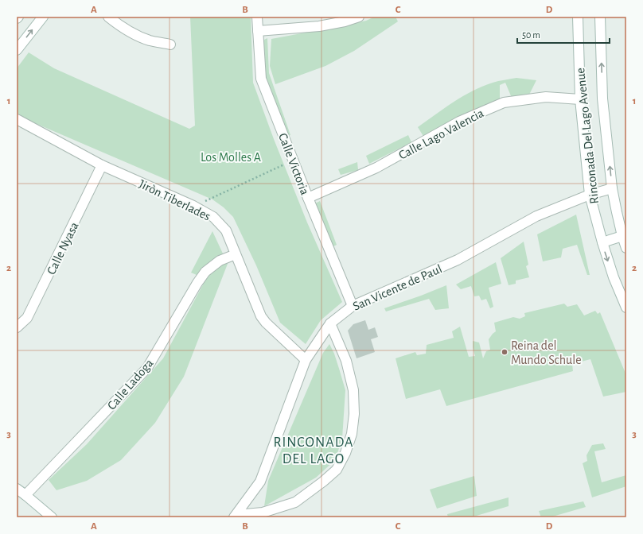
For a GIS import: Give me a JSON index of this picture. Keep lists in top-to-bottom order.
{
  "streets": {
    "street": [
      "Calle Lago Valencia",
      "Rinconada Del Lago Avenue",
      "Calle Victoria",
      "Jiròn Tiberlades",
      "Calle Nyasa",
      "San Vicente de Paul",
      "Calle Ladoga"
    ]
  },
  "crossings": [
    ["Calle Lago Valencia", "Rinconada Del Lago Avenue"],
    ["Calle Lago Valencia", "Calle Victoria"],
    ["Rinconada Del Lago Avenue", "San Vicente de Paul"],
    ["Calle Victoria", "San Vicente de Paul"],
    ["Jiròn Tiberlades", "Calle Nyasa"],
    ["Jiròn Tiberlades", "San Vicente de Paul"],
    ["Jiròn Tiberlades", "Calle Ladoga"]
  ],
  "districts": ["RINCONADA DEL LAGO"],
  "parks": ["Los Molles A"],
  "places": ["Reina del Mundo Schule"],
  "scale_bar": "50 m",
  "grid": {
    "columns": [
      "A",
      "B",
      "C",
      "D"
    ],
    "rows": ["1", "2", "3"]
  }
}
